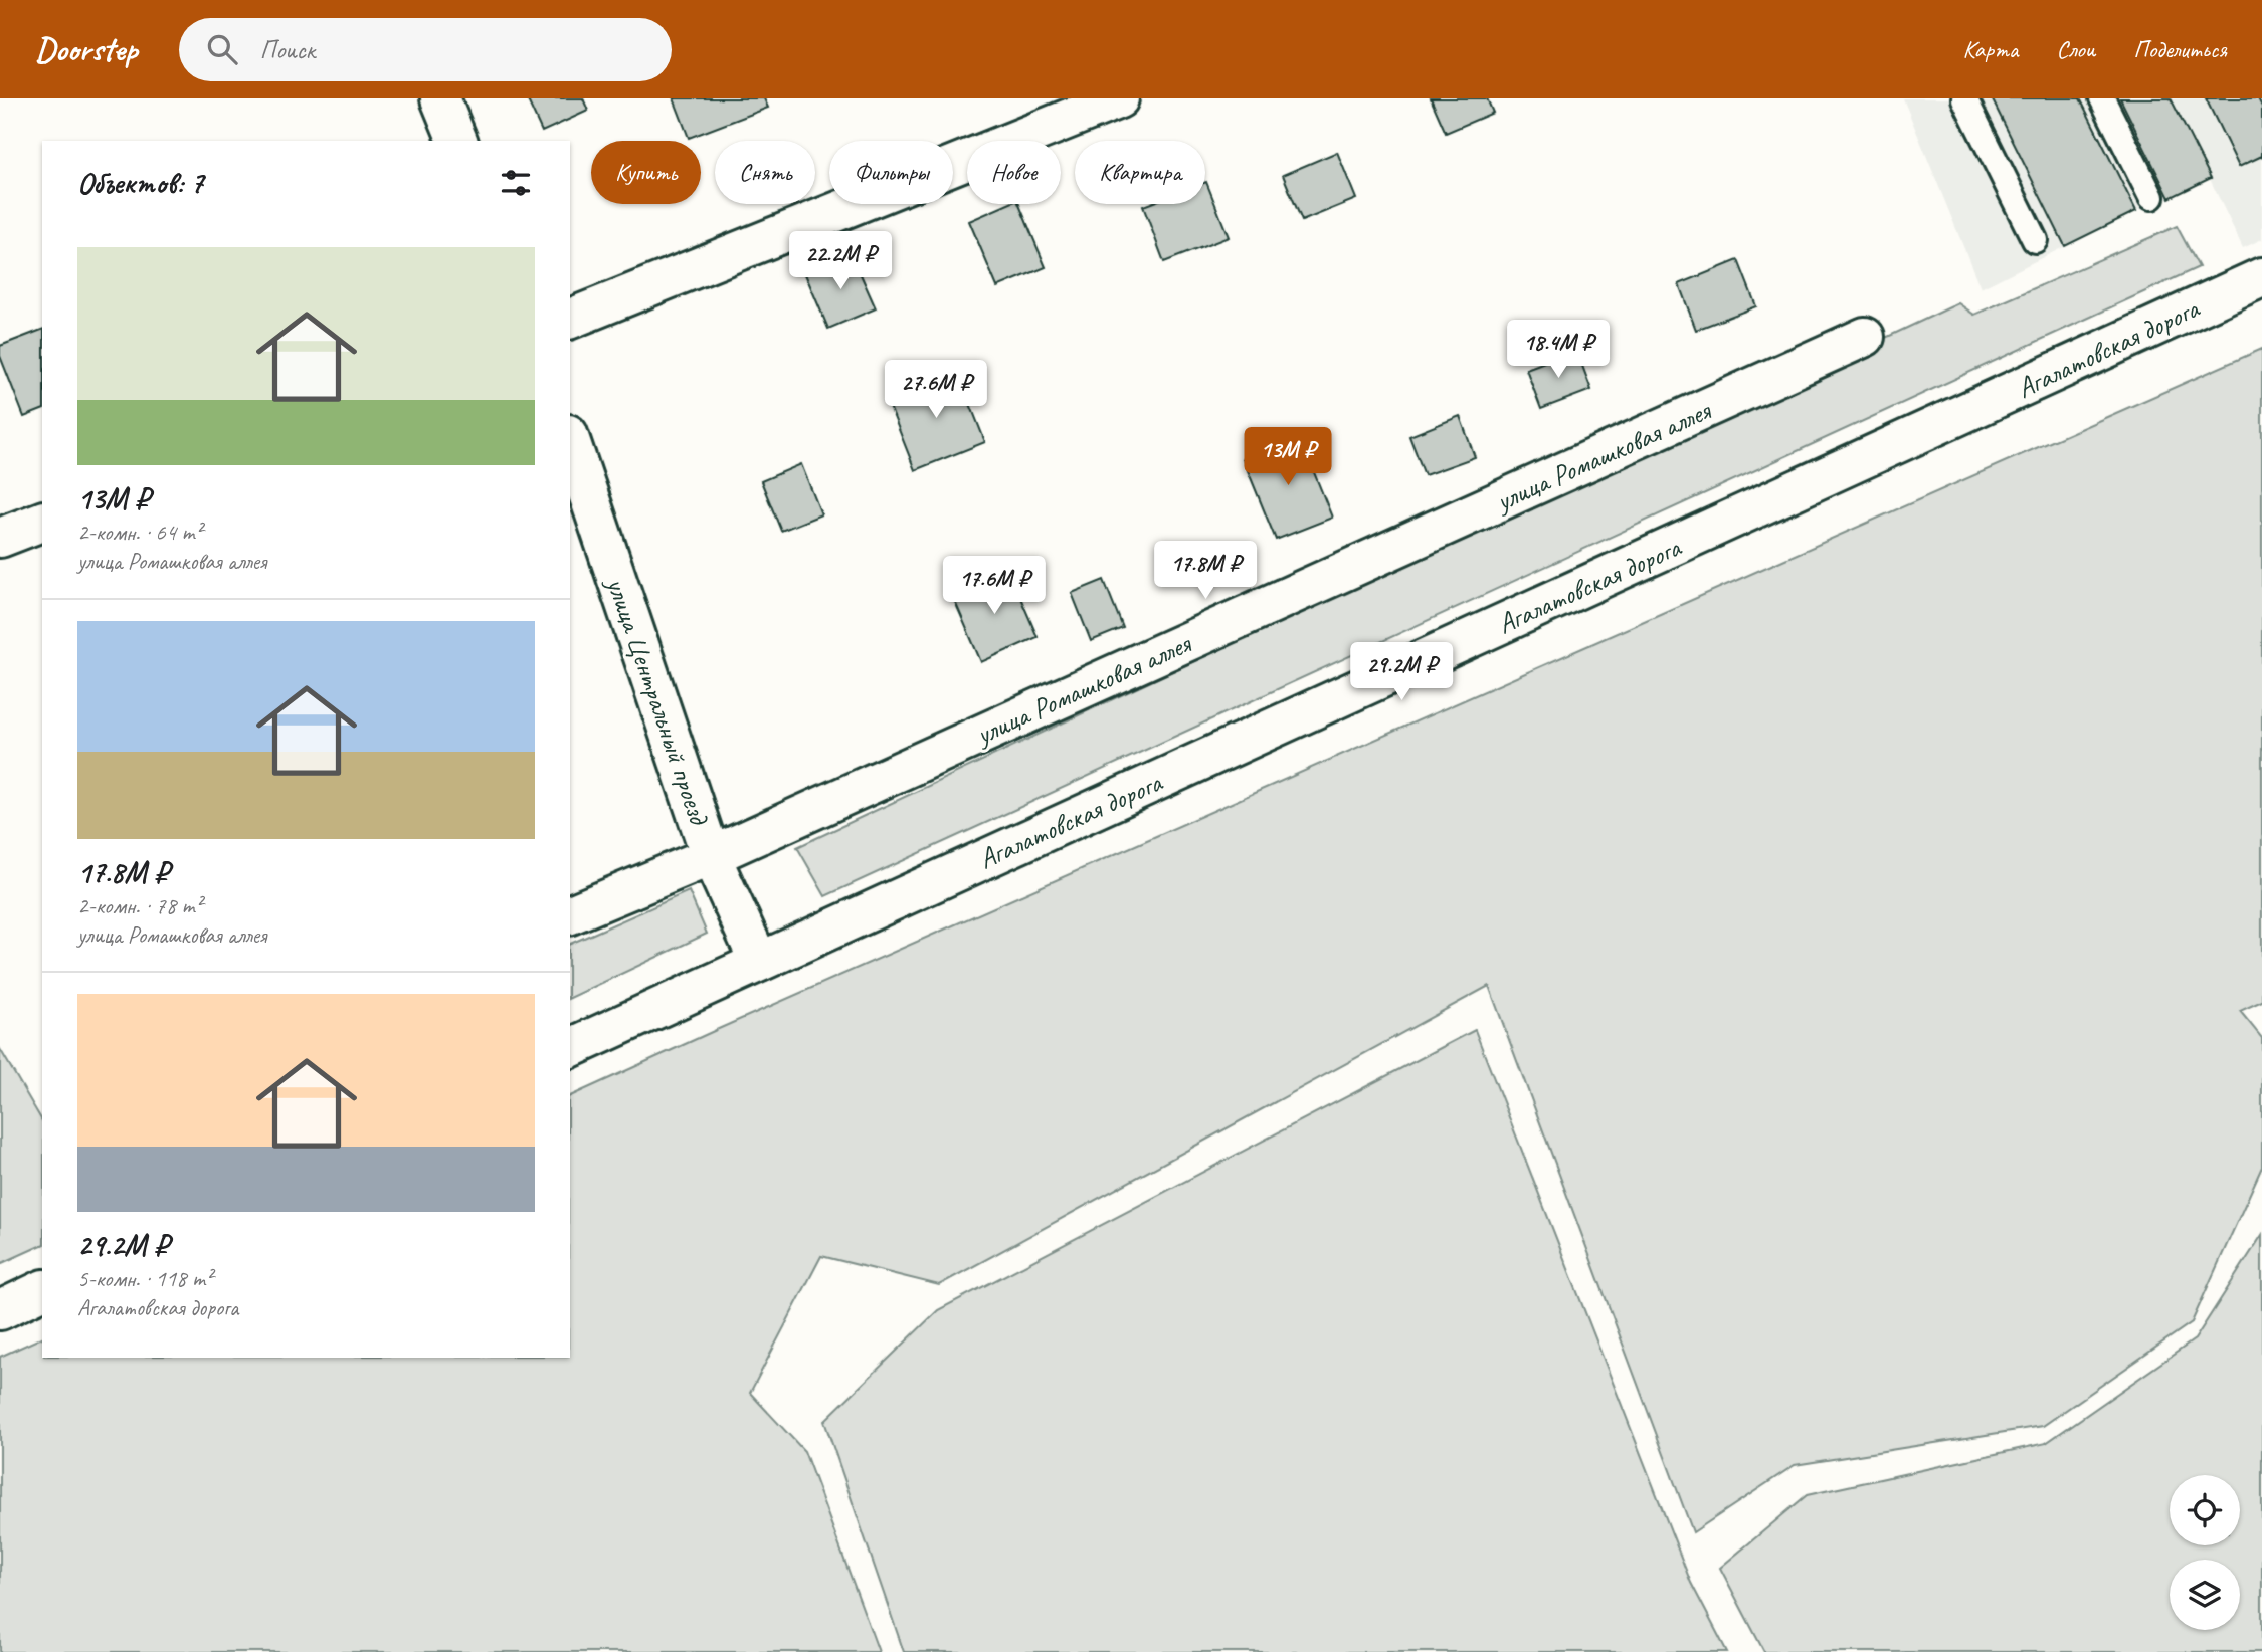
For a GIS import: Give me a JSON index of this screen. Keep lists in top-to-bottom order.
{
  "streets": {
    "street": ["Агалатовская дорога", "улица Ромашковая аллея", "улица Центральный проезд"]
  },
  "crossings": [
    ["Агалатовская дорога", "улица Центральный проезд"],
    ["улица Ромашковая аллея", "улица Центральный проезд"]
  ],
  "page": {
    "header": "Doorstep",
    "search": "Поиск",
    "nav": ["Карта", "Слои", "Поделиться"],
    "chip": [
      "Купить",
      "Снять",
      "Фильтры",
      "Новое",
      "Квартира"
    ],
    "heading": "Объектов: 7",
    "list": [
      {
        "name": "13M ₽",
        "note": "2-комн. · 64 m² · улица Ромашковая аллея"
      },
      {
        "name": "17.8M ₽",
        "note": "2-комн. · 78 m² · улица Ромашковая аллея"
      },
      {
        "name": "29.2M ₽",
        "note": "5-комн. · 118 m² · Агалатовская дорога"
      }
    ],
    "price": [
      "22.2M ₽",
      "18.4M ₽",
      "27.6M ₽",
      "13M ₽",
      "17.8M ₽",
      "17.6M ₽",
      "29.2M ₽"
    ]
  }
}
